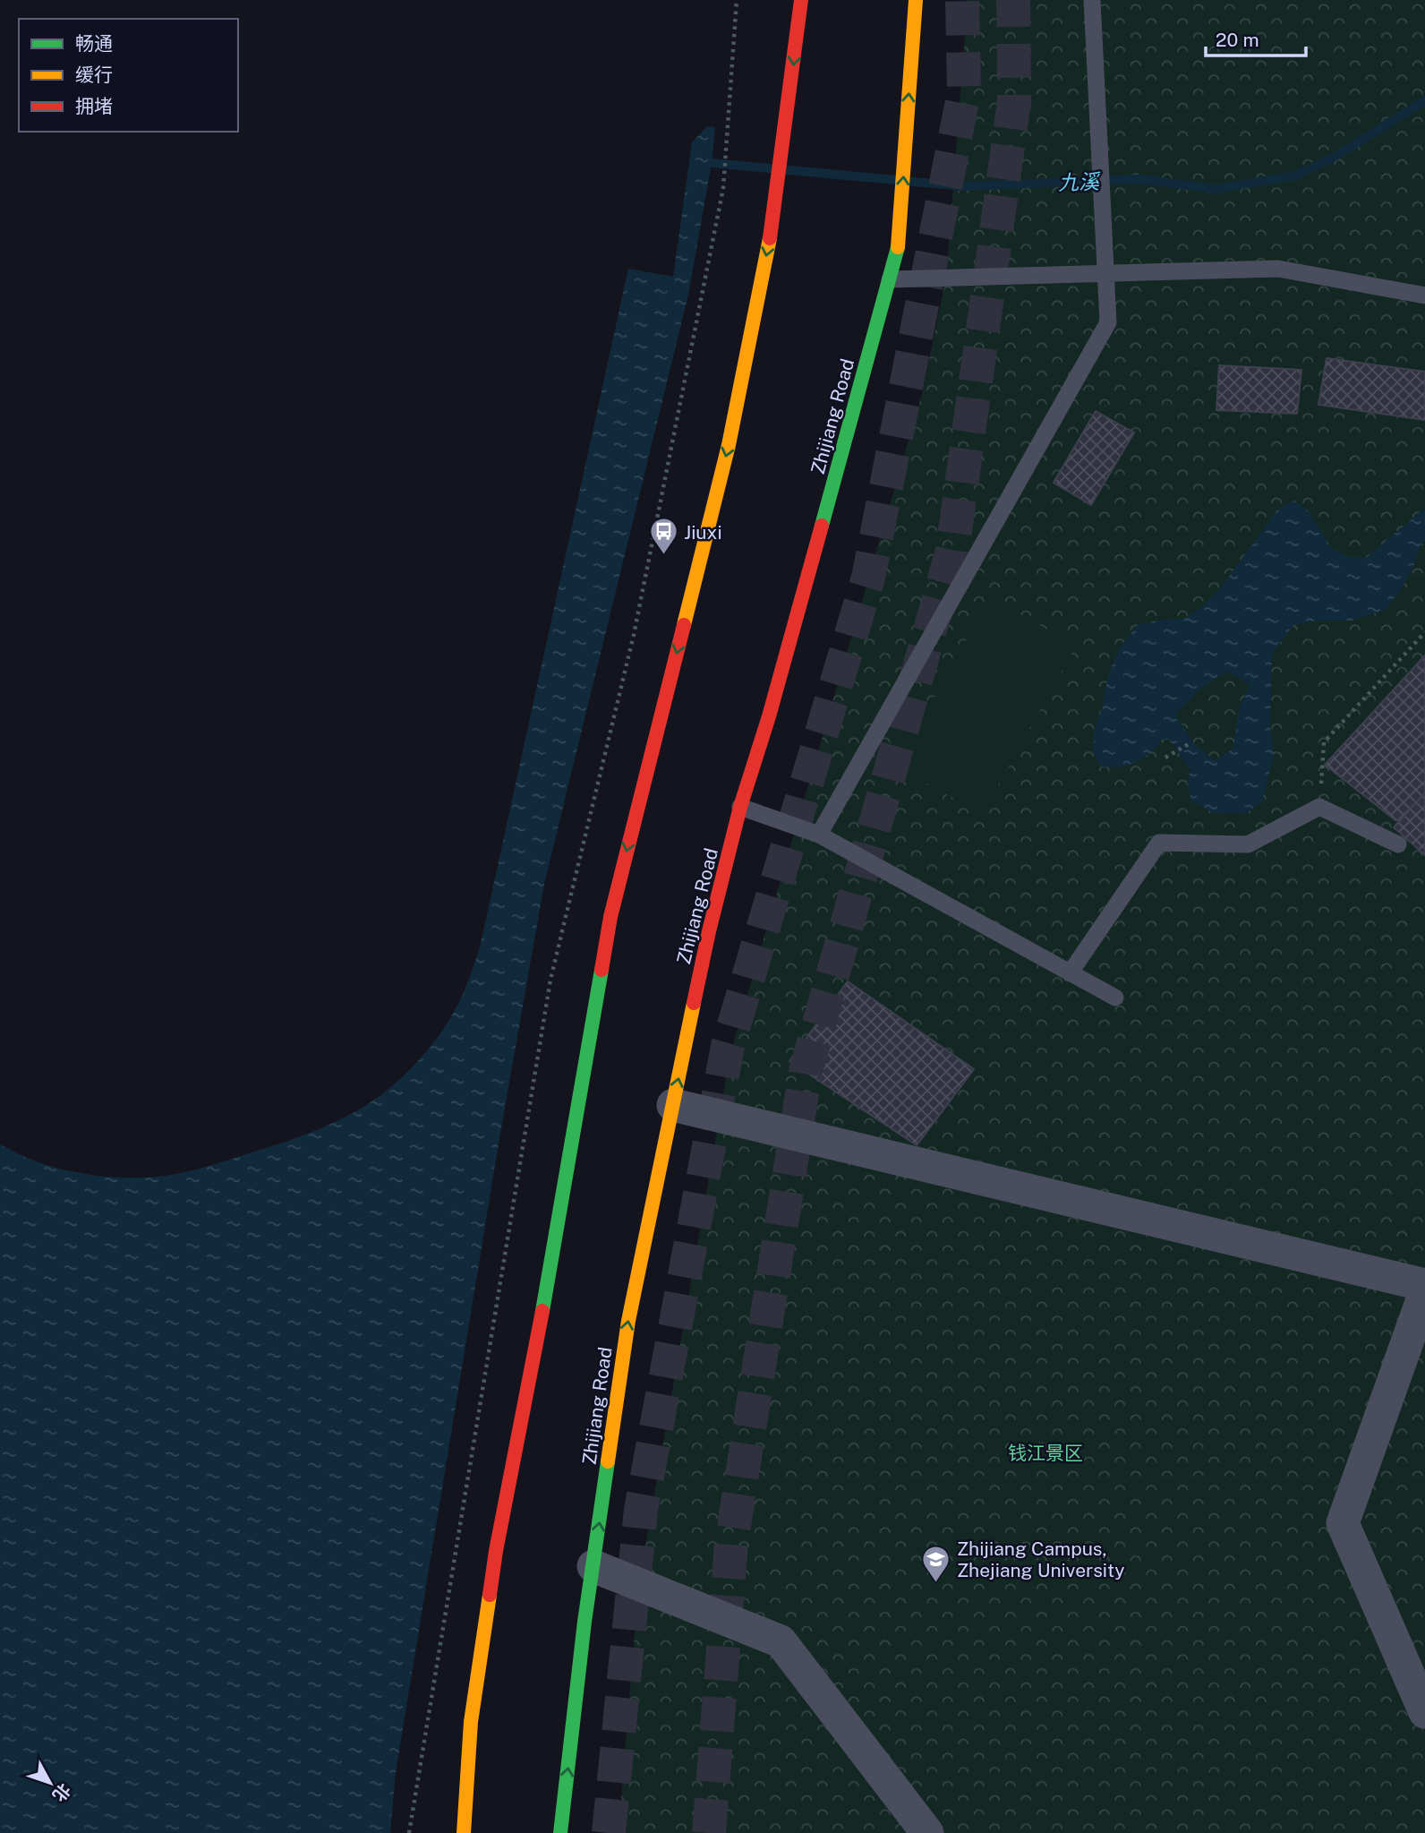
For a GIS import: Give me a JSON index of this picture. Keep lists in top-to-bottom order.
{
  "streets": {
    "main road": ["Zhijiang Road"]
  },
  "water": ["九溪"],
  "parks": ["钱江景区"],
  "places": {
    "bus stop": ["Jiuxi"],
    "school or university": ["Zhijiang Campus, Zhejiang University"]
  },
  "legend": ["畅通", "缓行", "拥堵"],
  "scale_bar": "20 m",
  "north": "bottom right"
}
